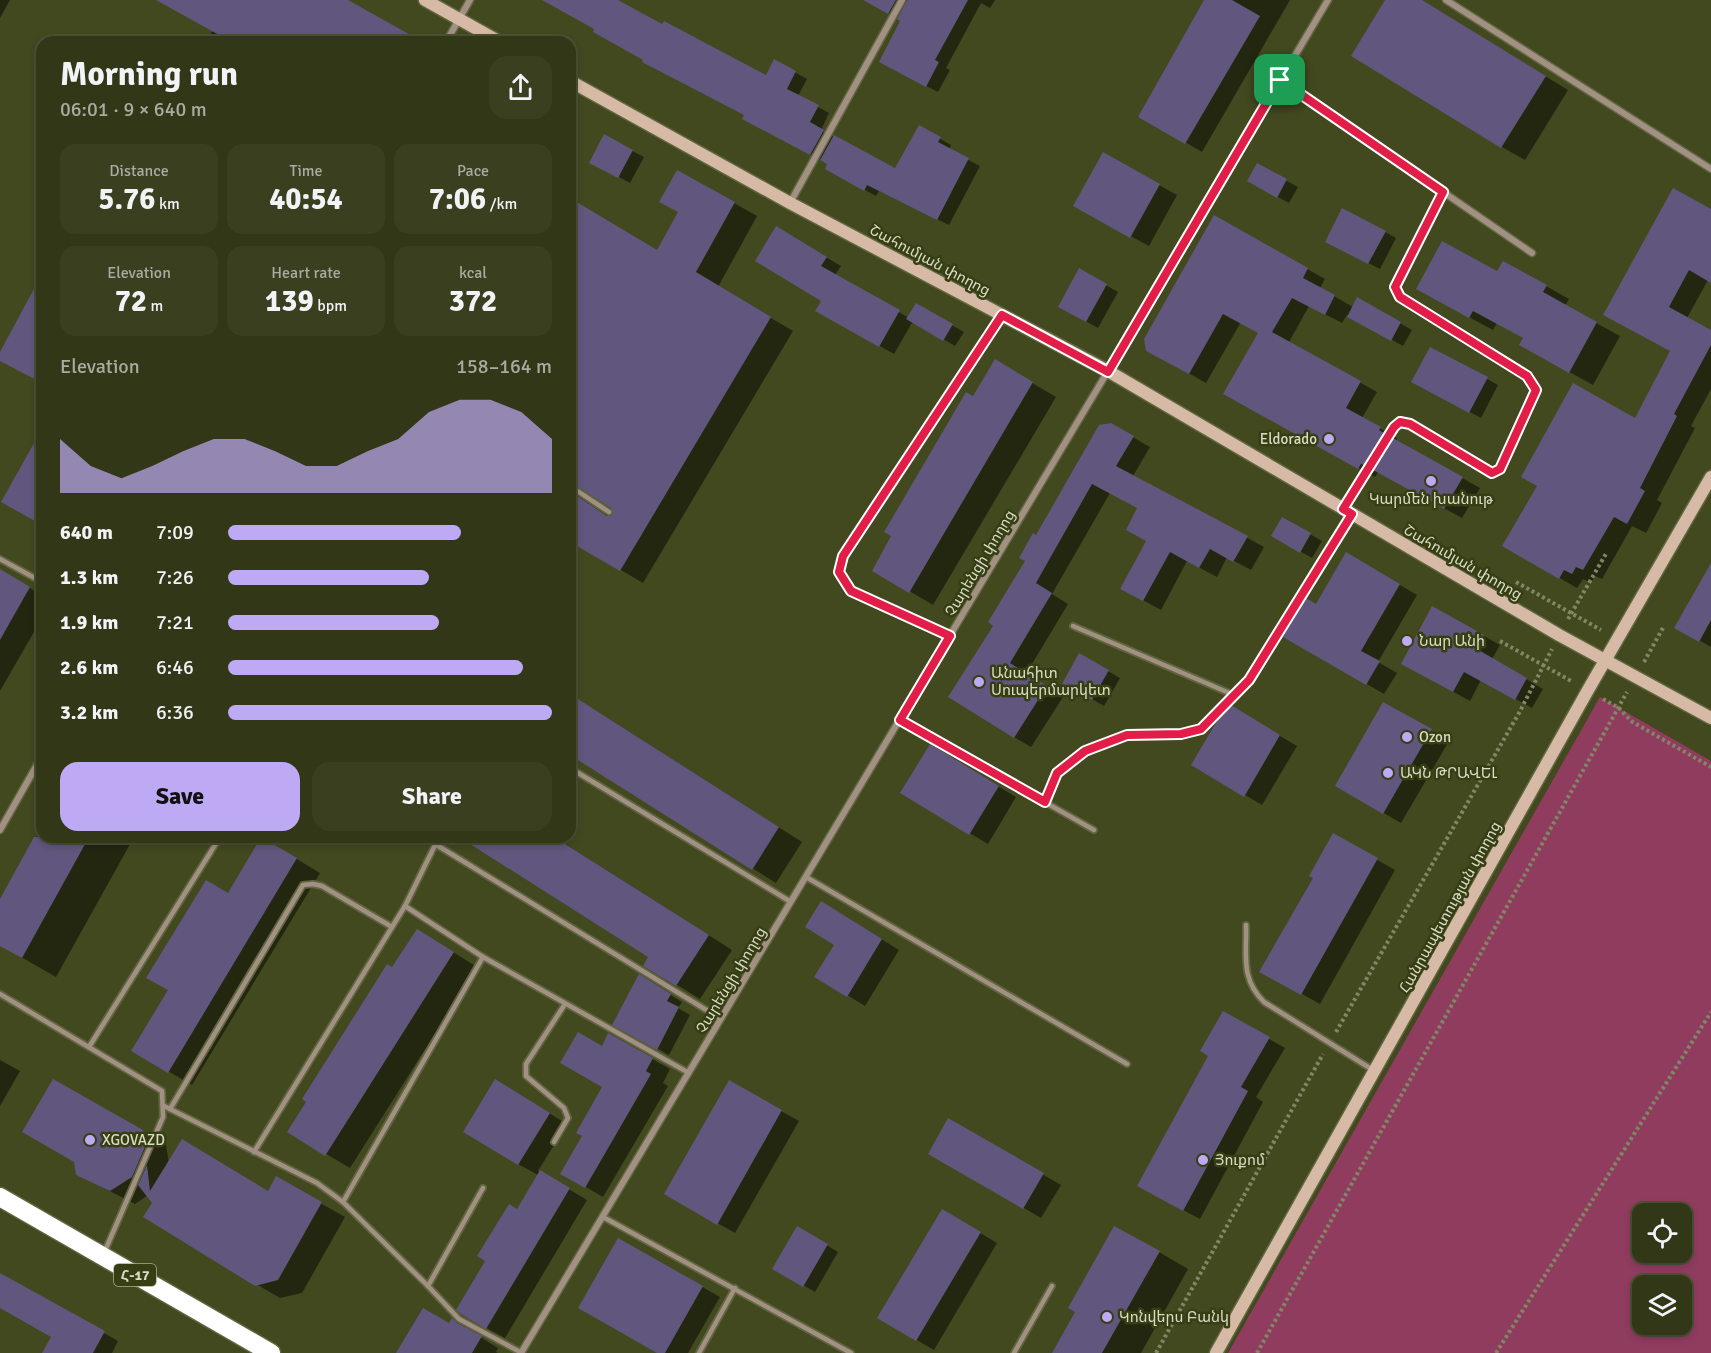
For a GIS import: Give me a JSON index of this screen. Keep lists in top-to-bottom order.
{
  "streets": {
    "highway": ["Հ-17"],
    "street": ["Շահումյան փողոց", "Չարենցի փողոց", "Հանրապետության փողոց"]
  },
  "crossings": [
    ["Շահումյան փողոց", "Չարենցի փողոց"],
    ["Շահումյան փողոց", "Հանրապետության փողոց"]
  ],
  "places": [
    "Eldorado",
    "Կարմեն խանութ",
    "Նար Անի",
    "Անահիտ Սուպերմարկետ",
    "Ozon",
    "ԱԿՆ ԹՐԱՎԵԼ",
    "XGOVAZD",
    "Յուքոմ",
    "Կոնվերս Բանկ"
  ],
  "page": {
    "heading": ["Morning run", "06:01 · 9 × 640 m"],
    "stats": [
      ["Distance", "5.76 km"],
      ["Time", "40:54"],
      ["Pace", "7:06 /km"],
      ["Elevation", "72 m"],
      ["Heart rate", "139 bpm"],
      ["kcal", "372"]
    ],
    "chart": ["Elevation", "158–164 m"],
    "list": [
      {
        "name": "640 m",
        "note": "7:09"
      },
      {
        "name": "1.3 km",
        "note": "7:26"
      },
      {
        "name": "1.9 km",
        "note": "7:21"
      },
      {
        "name": "2.6 km",
        "note": "6:46"
      },
      {
        "name": "3.2 km",
        "note": "6:36"
      }
    ],
    "buttons": ["Save", "Share"]
  }
}
